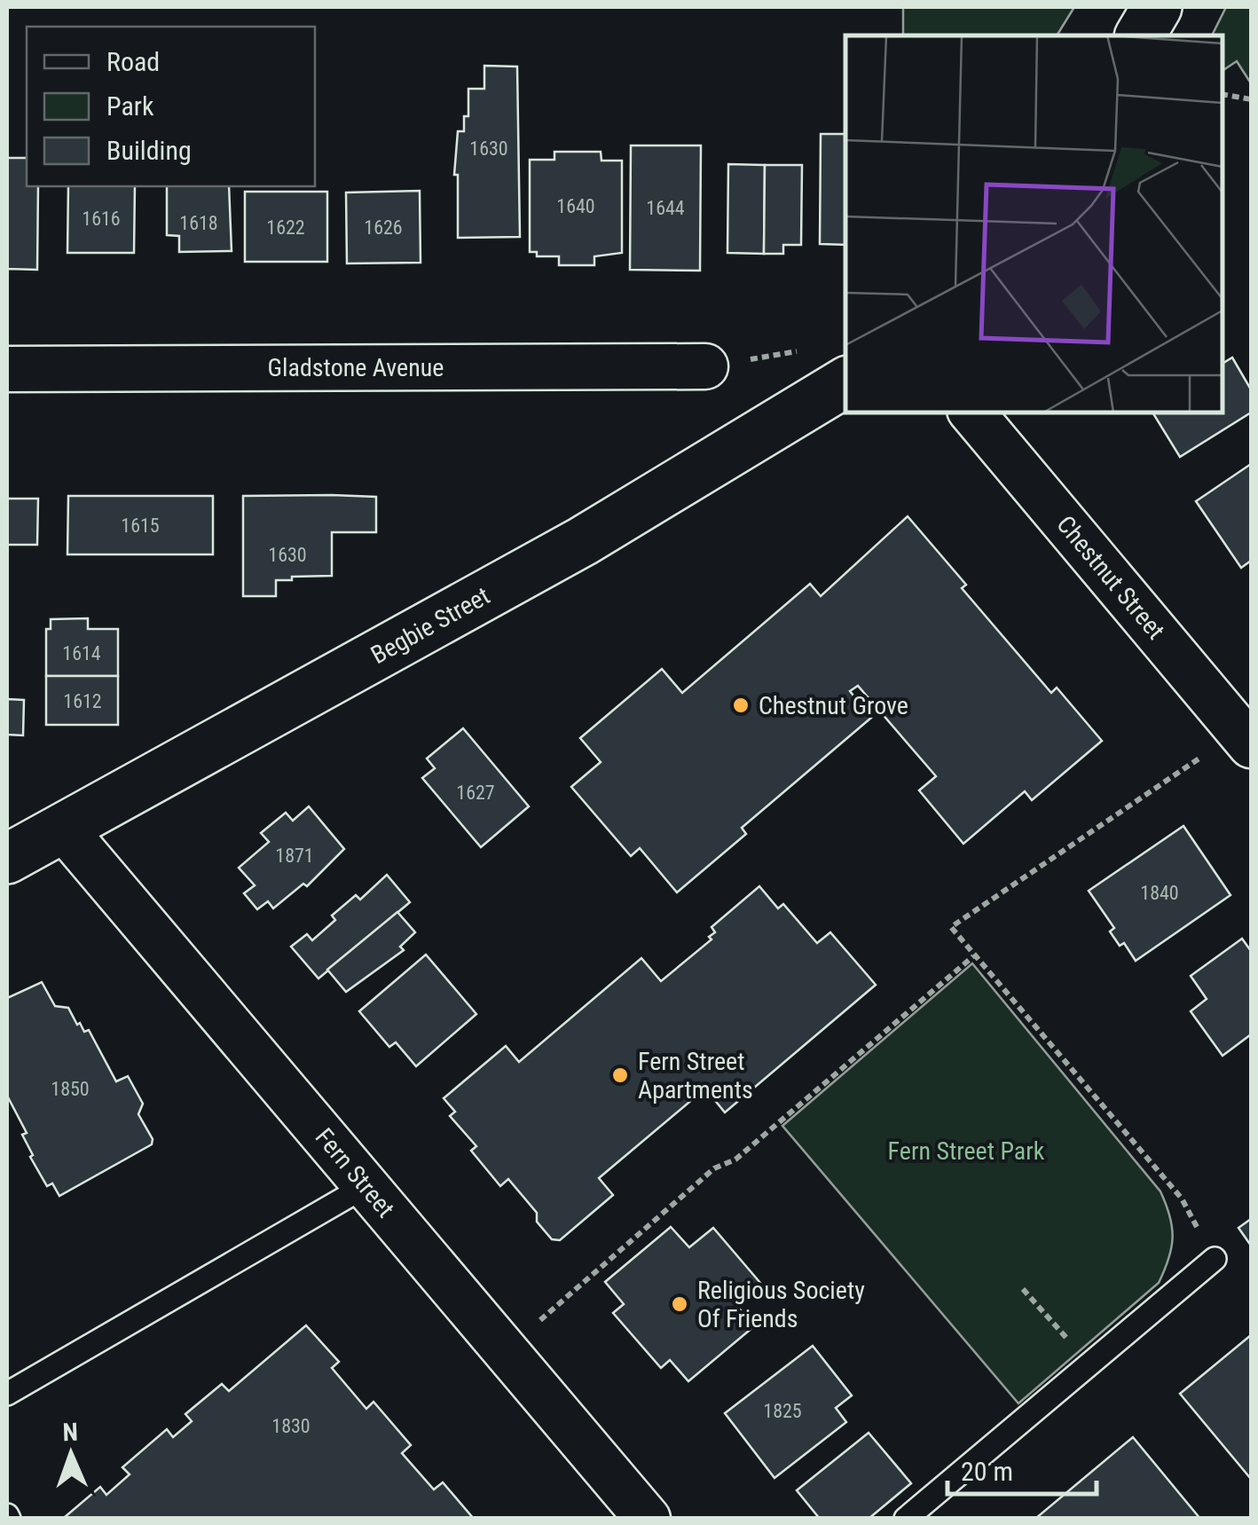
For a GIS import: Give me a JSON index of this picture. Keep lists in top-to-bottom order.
{
  "streets": {
    "main road": ["Begbie Street"],
    "street": ["Gladstone Avenue", "Chestnut Street", "Fern Street"]
  },
  "crossings": [
    ["Begbie Street", "Fern Street"]
  ],
  "parks": ["Fern Street Park"],
  "places": ["Chestnut Grove", "Fern Street Apartments", "Religious Society Of Friends"],
  "house_numbers": [
    "1630",
    "1640",
    "1644",
    "1616",
    "1618",
    "1622",
    "1626",
    "1615",
    "1630",
    "1614",
    "1612",
    "1627",
    "1871",
    "1840",
    "1850",
    "1825",
    "1830"
  ],
  "legend": ["Road", "Park", "Building"],
  "scale_bar": "20 m",
  "north": "top"
}
